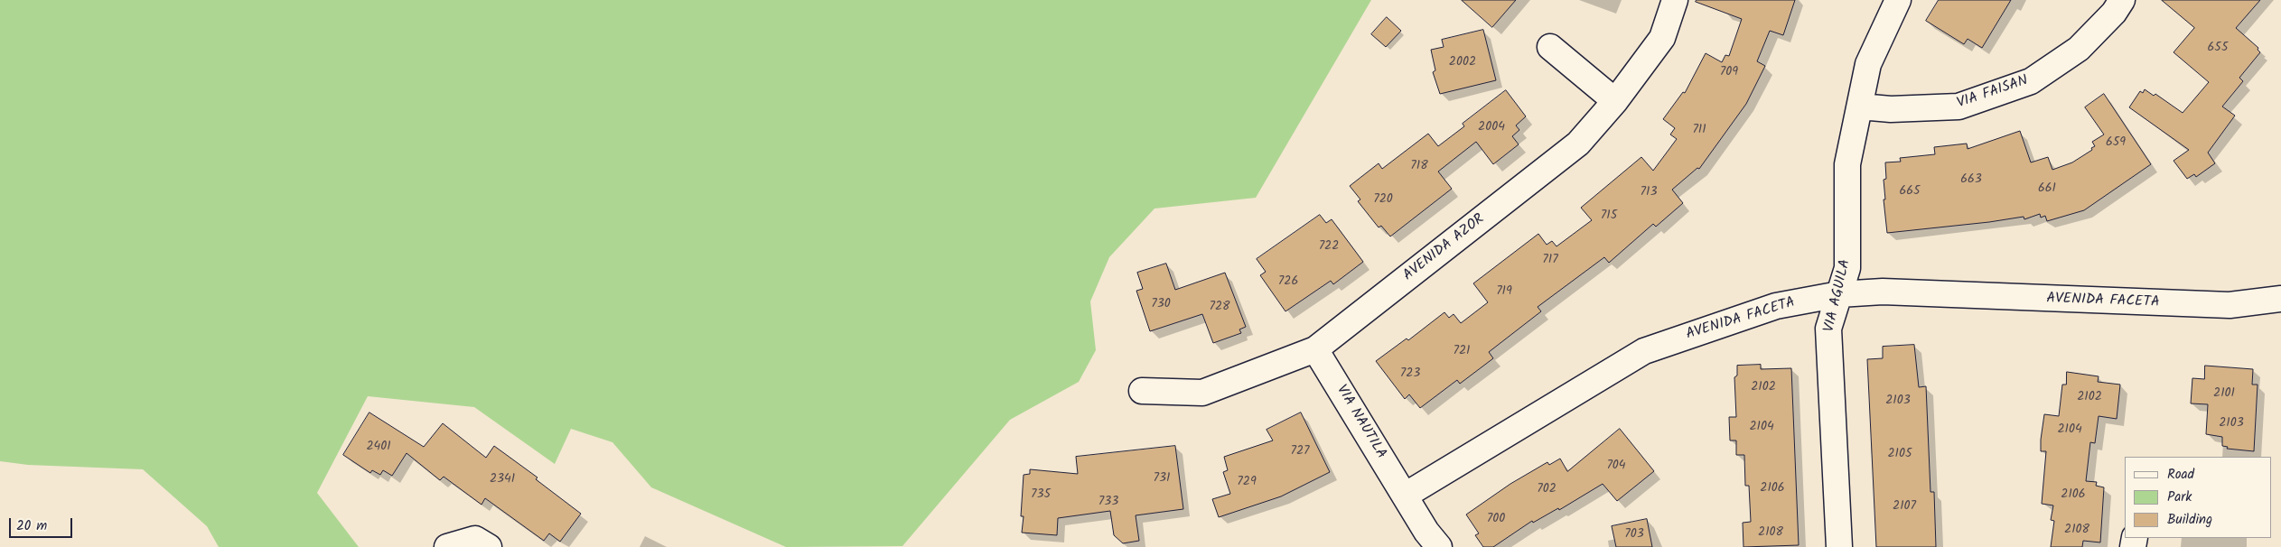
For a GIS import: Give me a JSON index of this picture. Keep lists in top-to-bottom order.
{
  "streets": {
    "street": [
      "VIA FAISAN",
      "AVENIDA AZOR",
      "VIA AGUILA",
      "AVENIDA FACETA",
      "VIA NAUTILA"
    ]
  },
  "crossings": [
    ["VIA FAISAN", "VIA AGUILA"],
    ["AVENIDA AZOR", "VIA NAUTILA"],
    ["VIA AGUILA", "AVENIDA FACETA"],
    ["AVENIDA FACETA", "VIA NAUTILA"]
  ],
  "house_numbers": [
    "655",
    "2002",
    "709",
    "2004",
    "711",
    "659",
    "718",
    "663",
    "661",
    "665",
    "713",
    "720",
    "715",
    "722",
    "717",
    "726",
    "719",
    "730",
    "728",
    "721",
    "723",
    "2102",
    "2101",
    "2102",
    "2103",
    "2103",
    "2104",
    "2104",
    "2401",
    "727",
    "2105",
    "704",
    "731",
    "2341",
    "729",
    "2106",
    "702",
    "735",
    "2106",
    "733",
    "2107",
    "700",
    "2108",
    "2108",
    "703"
  ],
  "legend": ["Road", "Park", "Building"],
  "scale_bar": "20 m"
}
